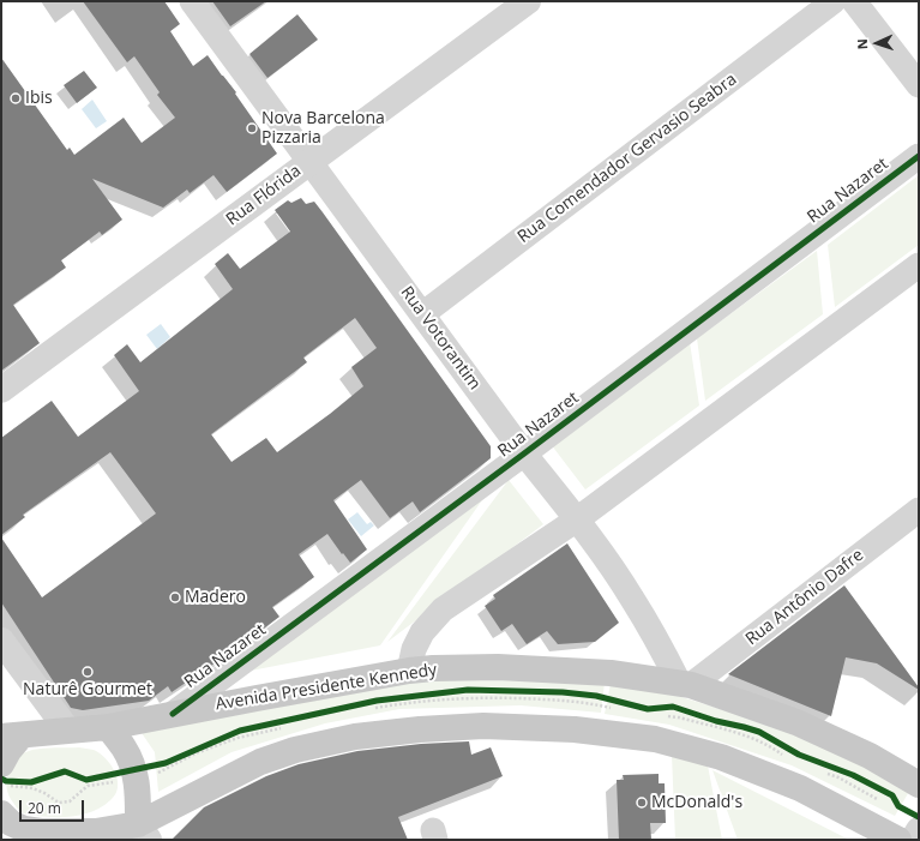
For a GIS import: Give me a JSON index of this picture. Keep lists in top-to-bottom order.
{
  "streets": {
    "main road": ["Avenida Presidente Kennedy"],
    "street": [
      "Rua Comendador Gervasio Seabra",
      "Rua Nazaret",
      "Rua Flórida",
      "Rua Votorantim",
      "Rua Antônio Dafre"
    ]
  },
  "crossings": [
    ["Rua Comendador Gervasio Seabra", "Rua Votorantim"],
    ["Rua Nazaret", "Rua Votorantim"],
    ["Rua Nazaret", "Avenida Presidente Kennedy"],
    ["Rua Flórida", "Rua Votorantim"],
    ["Rua Votorantim", "Rua Antônio Dafre"],
    ["Rua Votorantim", "Avenida Presidente Kennedy"],
    ["Rua Antônio Dafre", "Avenida Presidente Kennedy"]
  ],
  "places": [
    "Ibis",
    "Nova Barcelona Pizzaria",
    "Madero",
    "Naturê Gourmet",
    "McDonald's"
  ],
  "scale_bar": "20 m",
  "north": "left"
}
